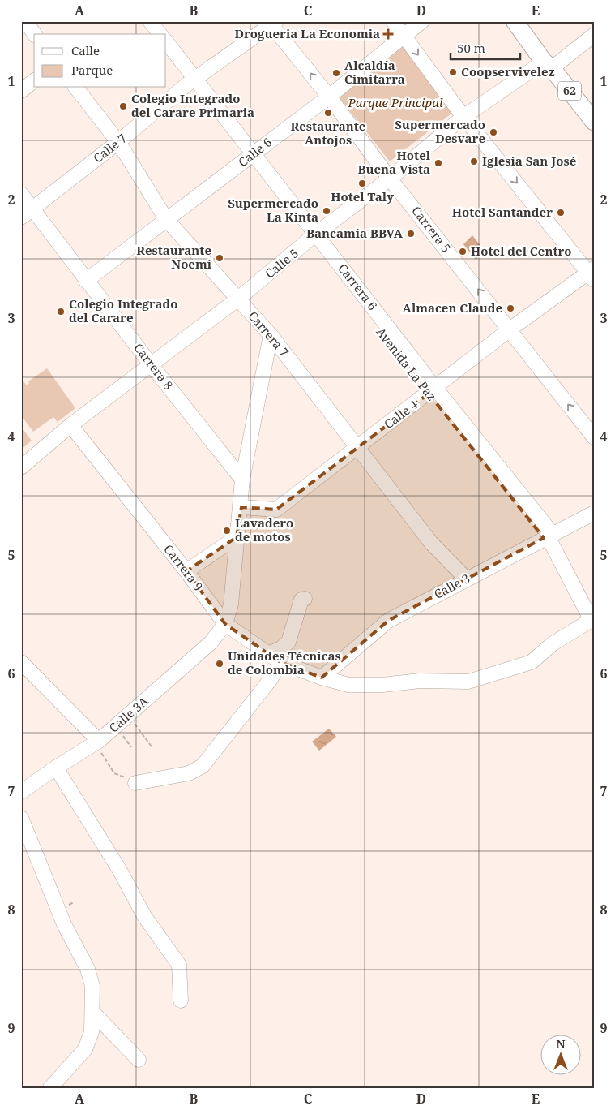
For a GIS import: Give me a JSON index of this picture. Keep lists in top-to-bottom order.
{
  "streets": {
    "main road": ["62"],
    "street": [
      "Calle 7",
      "Calle 6",
      "Carrera 5",
      "Calle 5",
      "Carrera 6",
      "Carrera 7",
      "Carrera 8",
      "Calle 4",
      "Carrera 9",
      "Calle 3",
      "Calle 3A"
    ]
  },
  "crossings": [
    ["62", "Calle 5"],
    ["Calle 7", "Carrera 5"],
    ["Calle 7", "Carrera 6"],
    ["Calle 7", "Carrera 7"],
    ["Calle 7", "Carrera 8"],
    ["Calle 6", "Carrera 5"],
    ["Calle 6", "Carrera 6"],
    ["Calle 6", "Carrera 7"],
    ["Calle 6", "Carrera 8"],
    ["Carrera 5", "Calle 5"],
    ["Carrera 5", "Calle 4"],
    ["Calle 5", "Carrera 6"],
    ["Calle 5", "Carrera 7"],
    ["Calle 5", "Carrera 8"],
    ["Calle 5", "Carrera 9"],
    ["Carrera 6", "Calle 4"],
    ["Carrera 6", "Carrera 9"],
    ["Carrera 6", "Calle 3"],
    ["Carrera 7", "Calle 4"],
    ["Carrera 7", "Calle 3"],
    ["Carrera 9", "Calle 3"],
    ["Carrera 9", "Calle 3A"]
  ],
  "parks": ["Parque Principal"],
  "places": {
    "health": ["Drogueria La Economia"],
    "other": [
      "Coopservivelez",
      "Alcaldía Cimitarra",
      "Colegio Integrado del Carare Primaria",
      "Restaurante Antojos",
      "Supermercado Desvare",
      "Iglesia San José",
      "Hotel Buena Vista",
      "Hotel Taly",
      "Supermercado La Kinta",
      "Hotel Santander",
      "Bancamia BBVA",
      "Hotel del Centro",
      "Restaurante Noemí",
      "Almacen Claude",
      "Colegio Integrado del Carare",
      "Lavadero de motos",
      "Unidades Técnicas de Colombia"
    ]
  },
  "legend": ["Calle", "Parque"],
  "scale_bar": "50 m",
  "north": "top",
  "grid": {
    "columns": [
      "A",
      "B",
      "C",
      "D",
      "E"
    ],
    "rows": [
      "1",
      "2",
      "3",
      "4",
      "5",
      "6",
      "7",
      "8",
      "9"
    ]
  }
}
